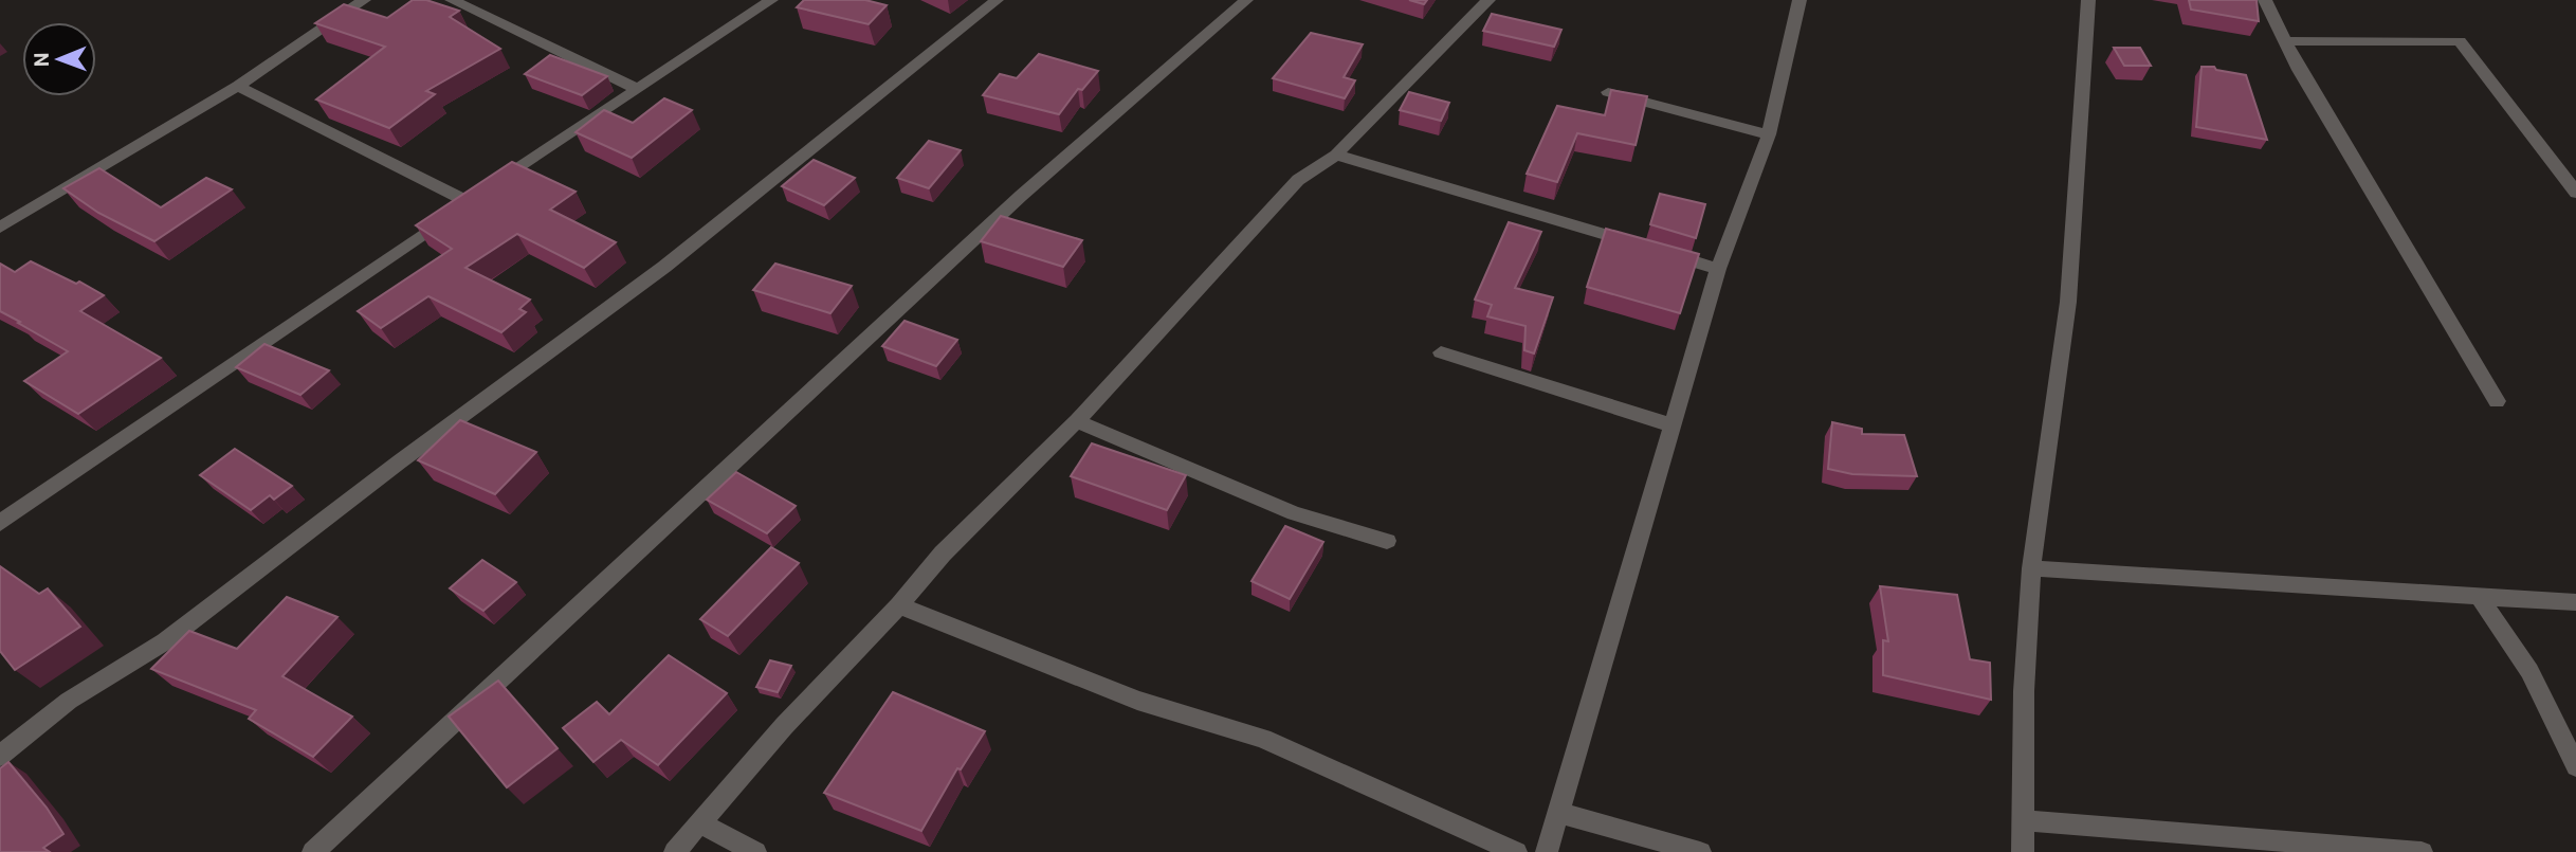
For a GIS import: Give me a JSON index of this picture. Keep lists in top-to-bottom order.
{
  "north": "left"
}
